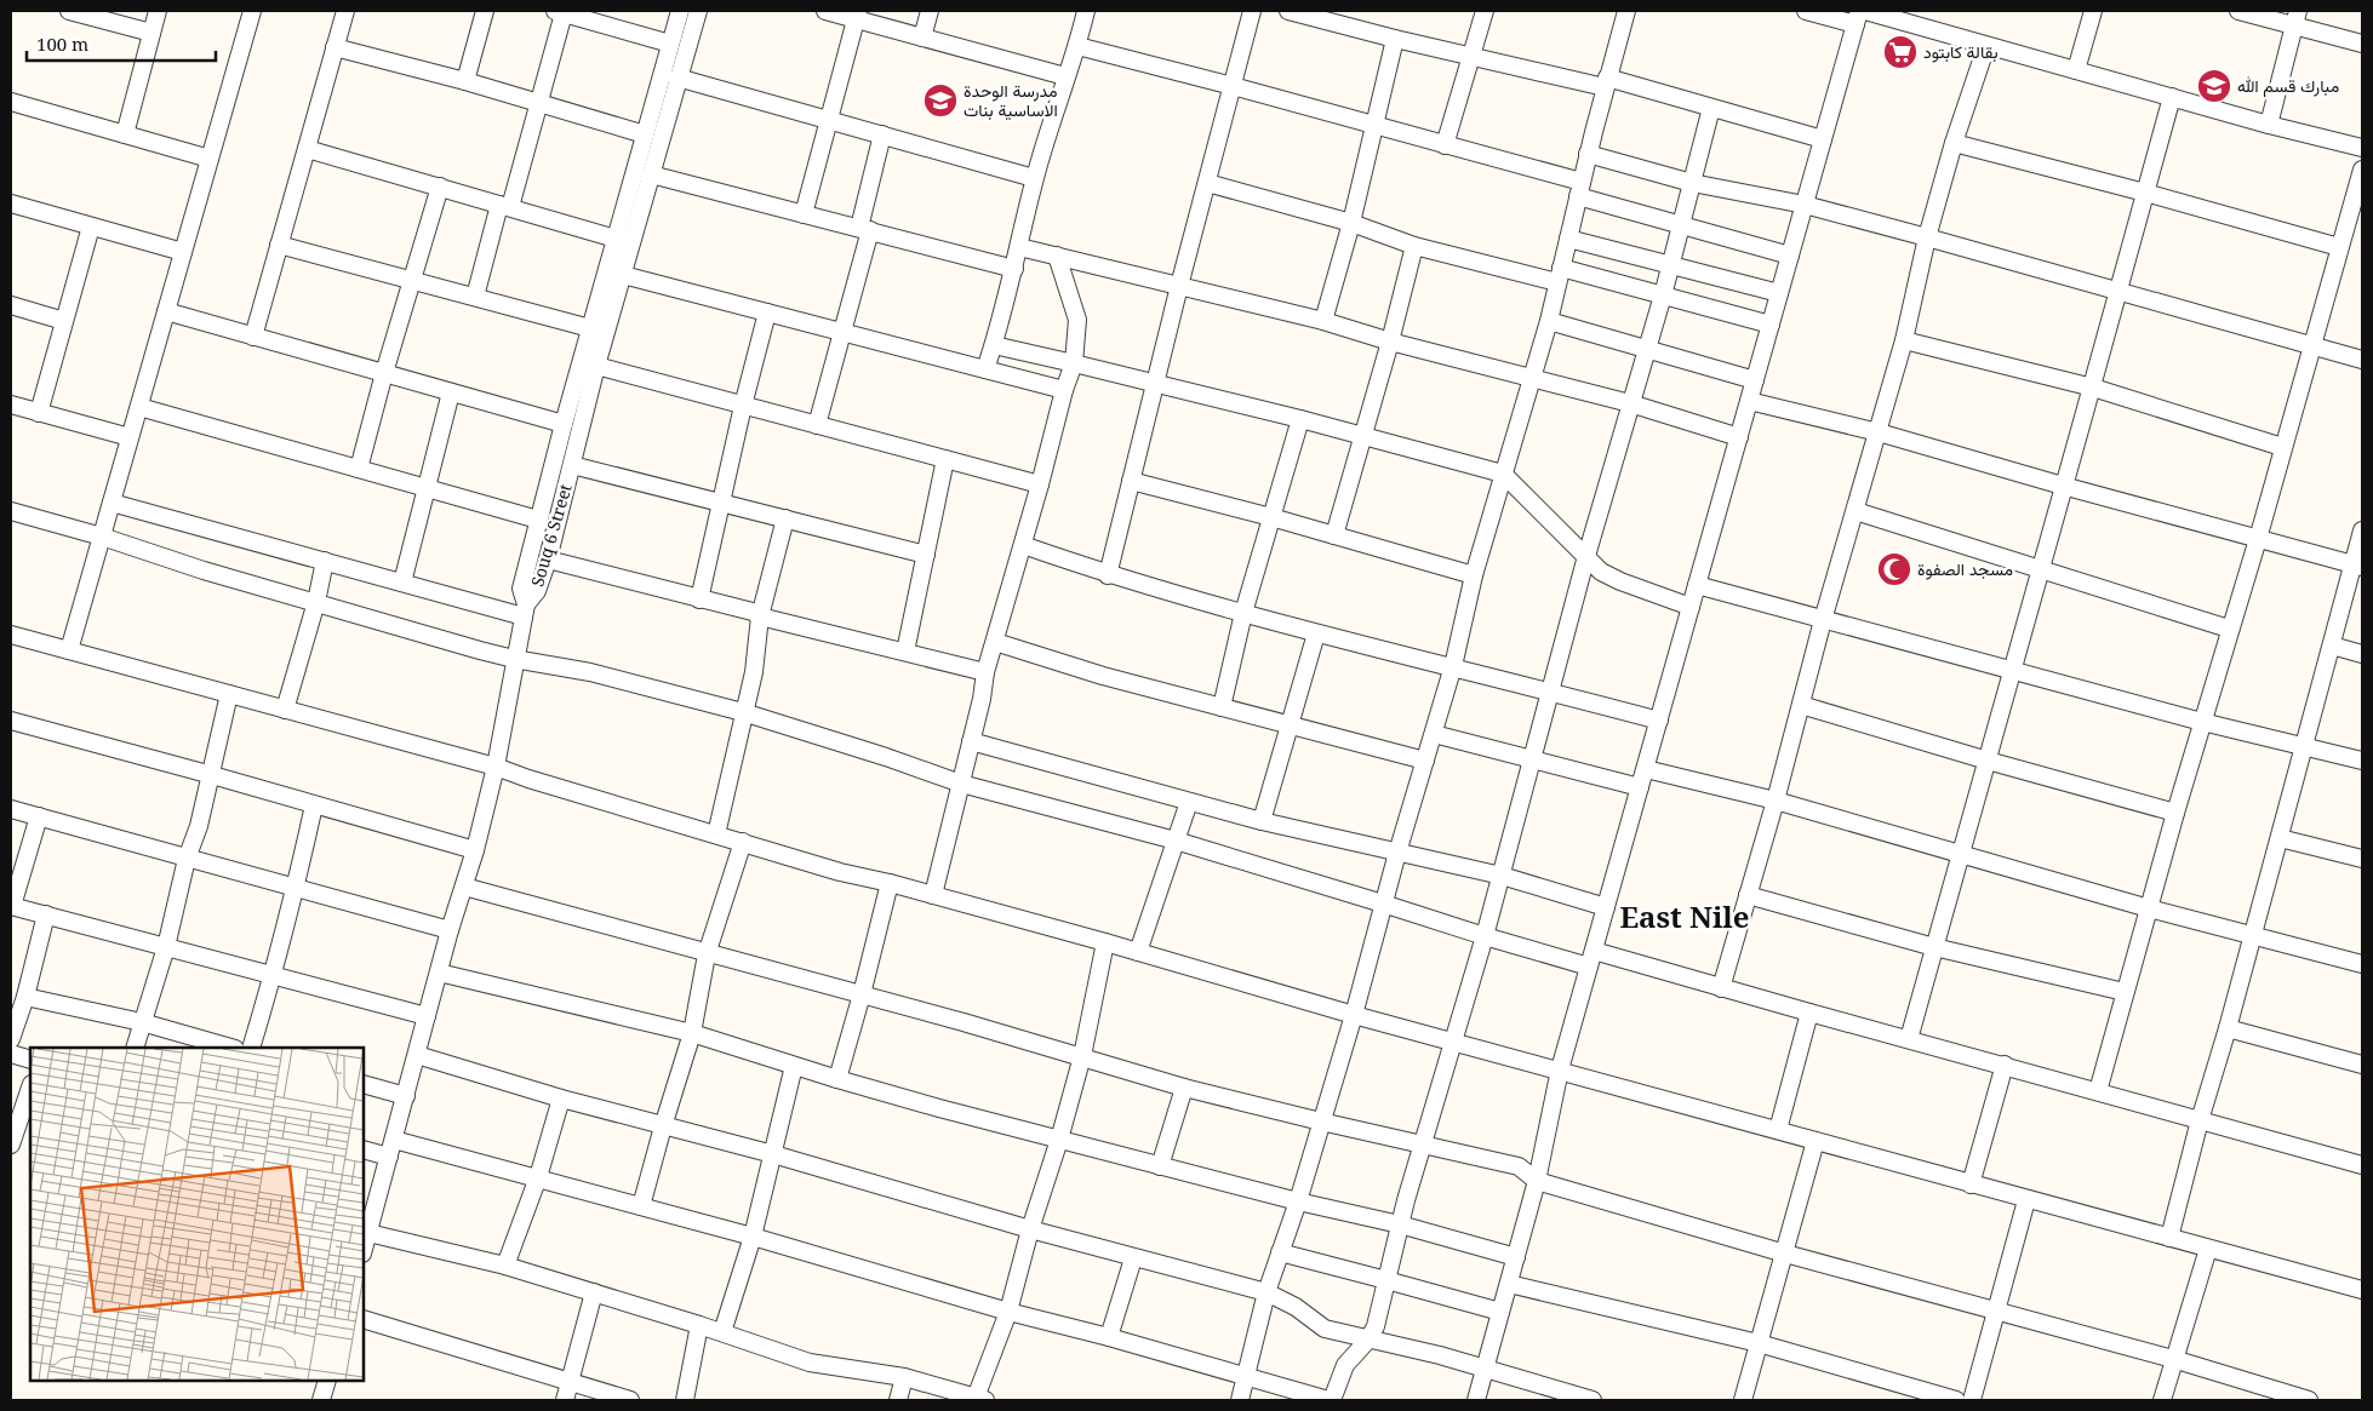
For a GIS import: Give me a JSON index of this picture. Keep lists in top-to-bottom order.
{
  "streets": {
    "street": ["Souq 6 Street"]
  },
  "districts": ["East Nile"],
  "places": {
    "supermarket": ["بقالة كابتود"],
    "school or university": ["مبارك قسم الله", "مدرسة الوحدة الاساسية بنات"],
    "mosque": ["مسجد الصفوة"]
  },
  "scale_bar": "100 m"
}
